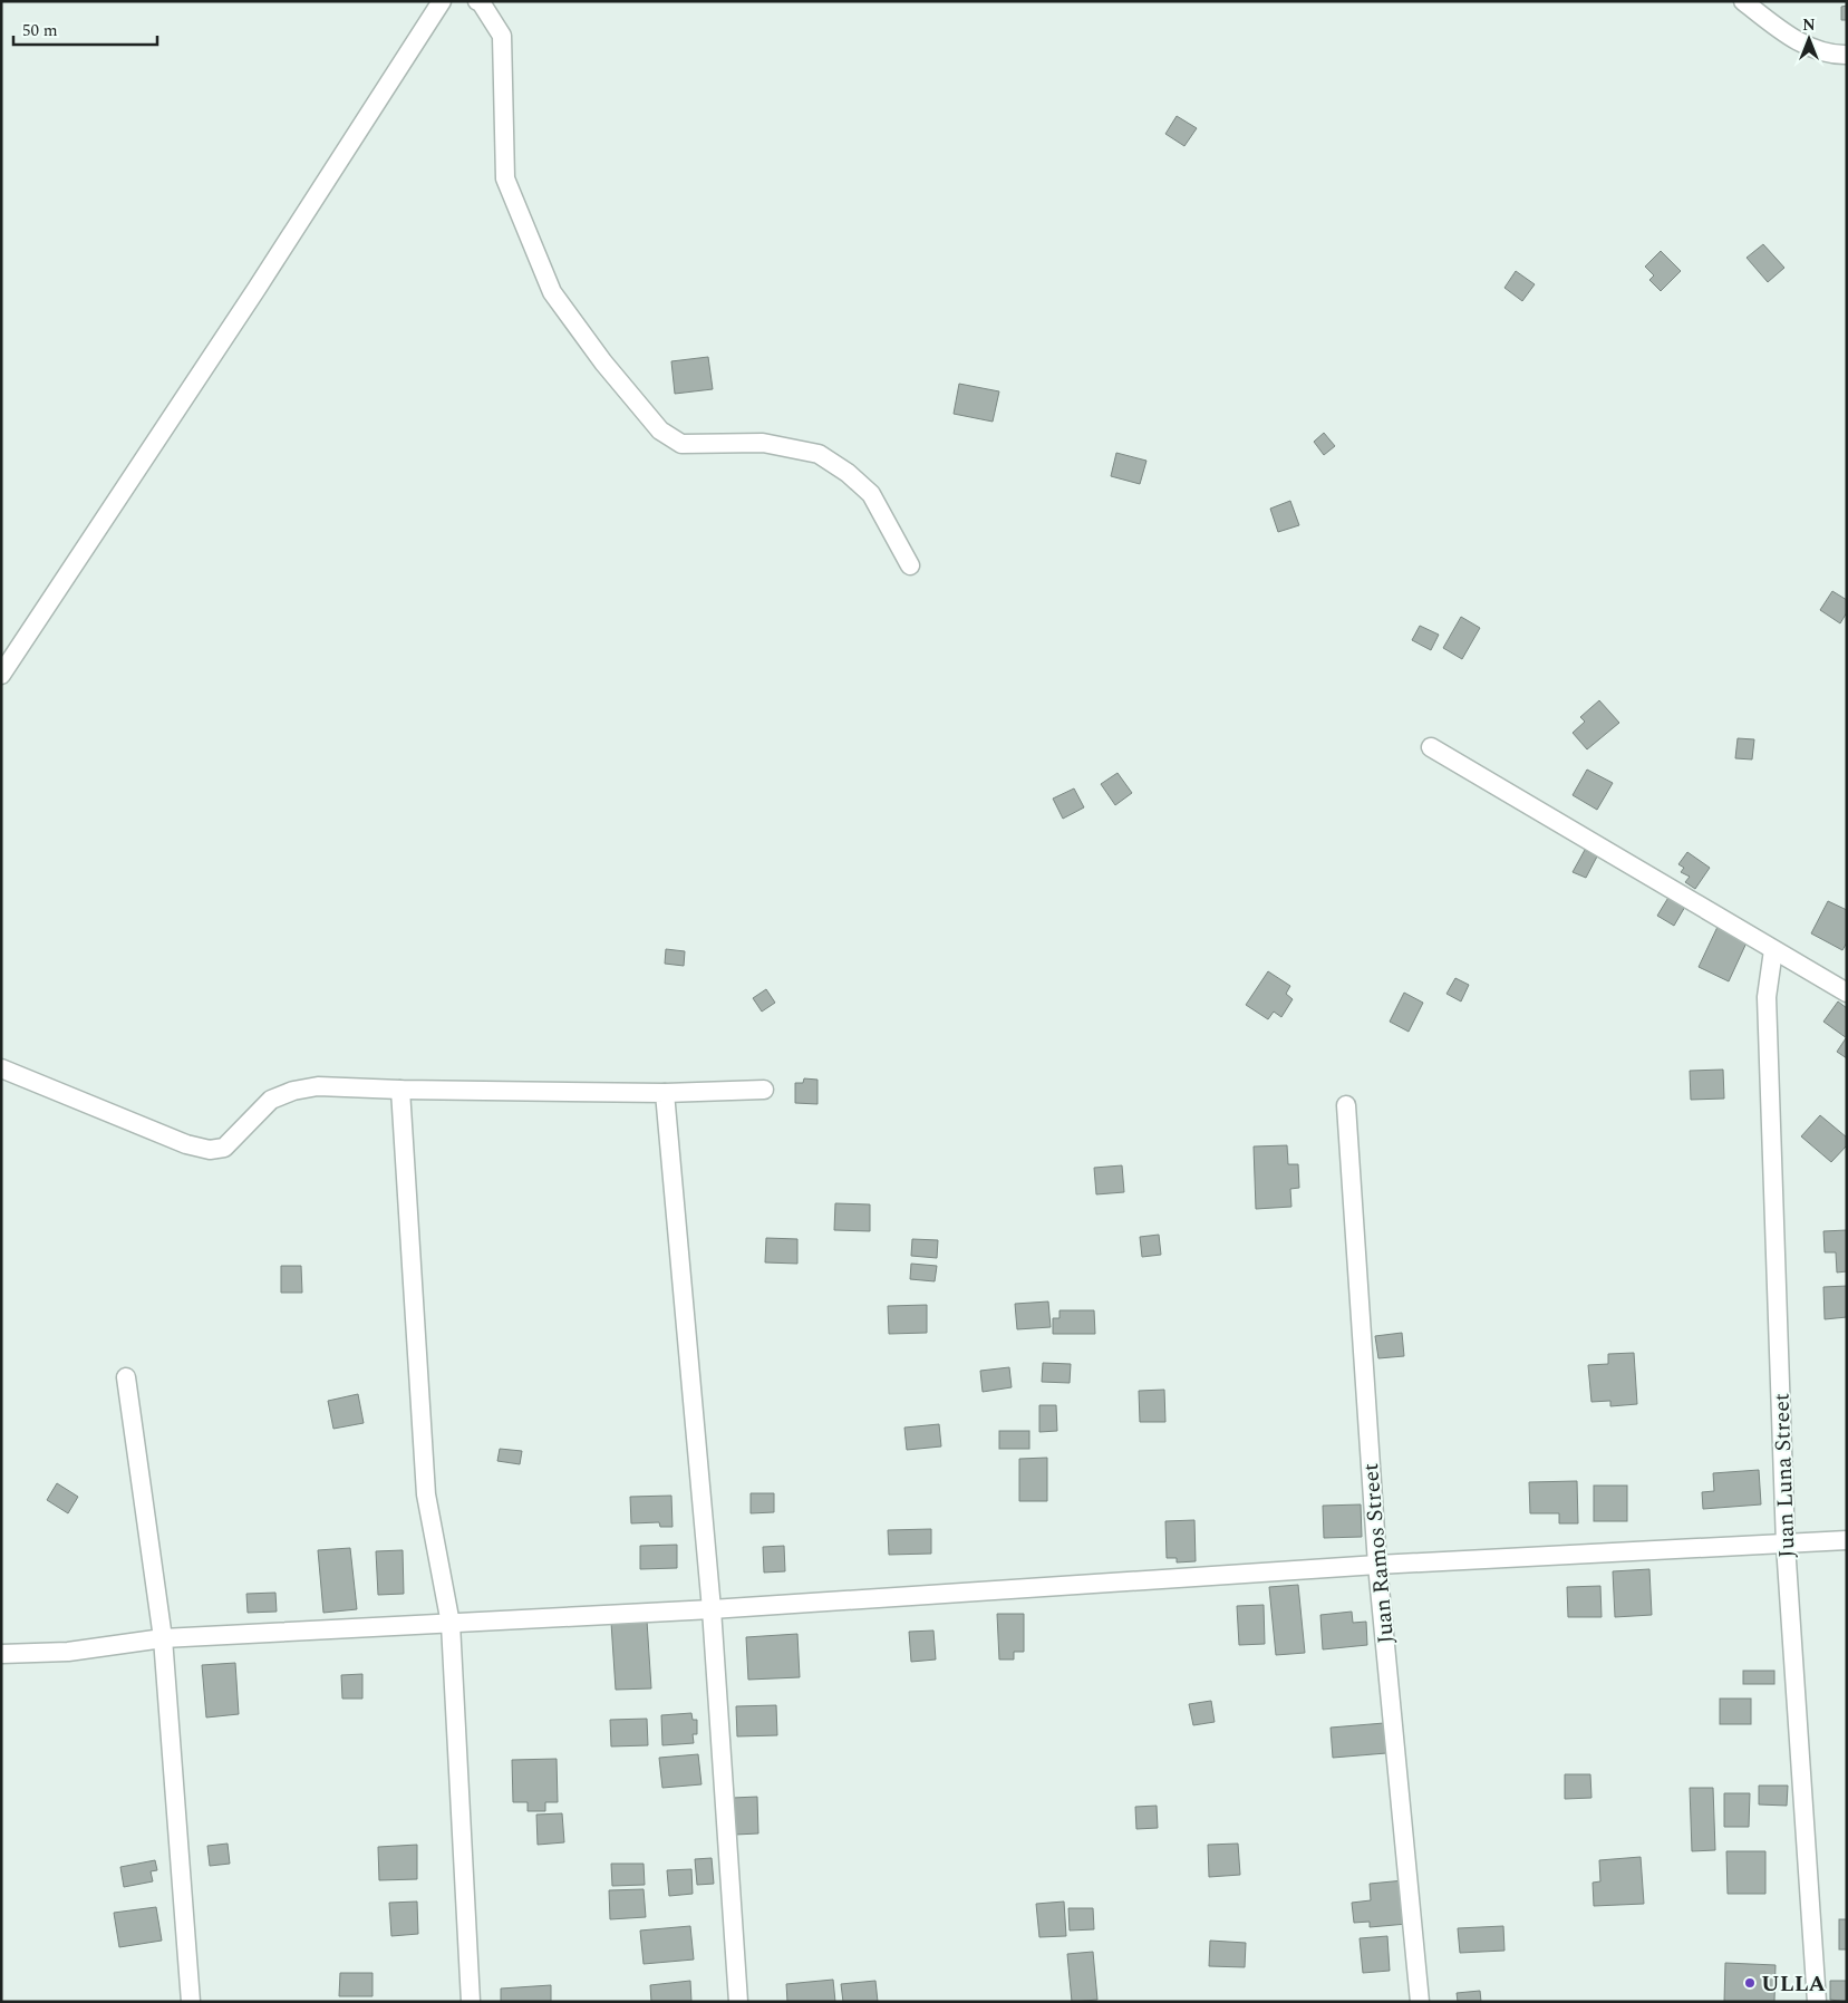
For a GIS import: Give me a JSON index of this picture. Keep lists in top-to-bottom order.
{
  "streets": {
    "street": ["Juan Luna Street", "Juan Ramos Street"]
  },
  "places": ["ULLA"],
  "scale_bar": "50 m",
  "north": "top"
}
